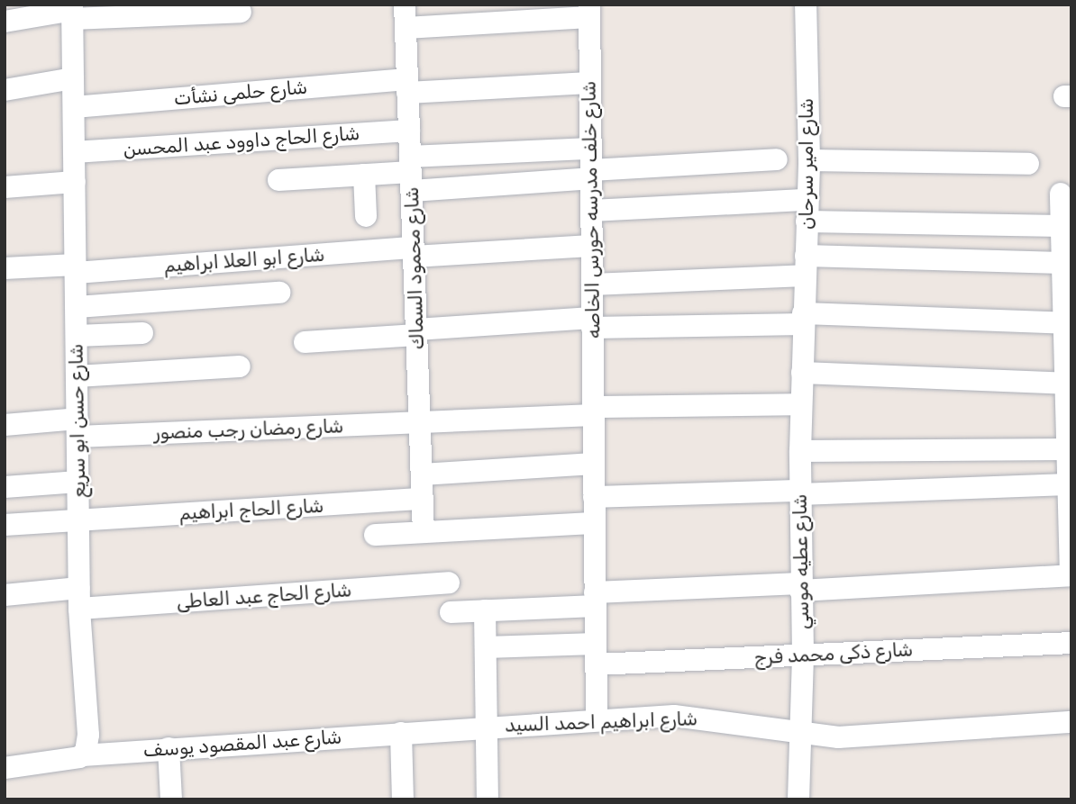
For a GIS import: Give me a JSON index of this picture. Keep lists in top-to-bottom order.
{
  "streets": {
    "street": [
      "شارع حلمى نشأت",
      "شارع الحاج داوود عبد المحسن",
      "شارع امير سرحان",
      "شارع خلف مدرسه حورس الخاصه",
      "شارع ابو العلا ابراهيم",
      "شارع محمود السماك",
      "شارع حسن ابو سريع",
      "شارع رمضان رجب منصور",
      "شارع الحاج ابراهيم",
      "شارع عطيه موسي",
      "شارع الحاج عبد العاطى",
      "شارع ذكى محمد فرج",
      "شارع ابراهيم احمد السيد",
      "شارع عبد المقصود يوسف"
    ]
  },
  "crossings": [
    ["شارع حلمى نشأت", "شارع خلف مدرسه حورس الخاصه"],
    ["شارع حلمى نشأت", "شارع محمود السماك"],
    ["شارع حلمى نشأت", "شارع حسن ابو سريع"],
    ["شارع الحاج داوود عبد المحسن", "شارع محمود السماك"],
    ["شارع الحاج داوود عبد المحسن", "شارع حسن ابو سريع"],
    ["شارع امير سرحان", "شارع عطيه موسي"],
    ["شارع خلف مدرسه حورس الخاصه", "شارع ابو العلا ابراهيم"],
    ["شارع خلف مدرسه حورس الخاصه", "شارع رمضان رجب منصور"],
    ["شارع خلف مدرسه حورس الخاصه", "شارع ذكى محمد فرج"],
    ["شارع خلف مدرسه حورس الخاصه", "شارع ابراهيم احمد السيد"],
    ["شارع ابو العلا ابراهيم", "شارع محمود السماك"],
    ["شارع ابو العلا ابراهيم", "شارع حسن ابو سريع"],
    ["شارع محمود السماك", "شارع رمضان رجب منصور"],
    ["شارع محمود السماك", "شارع الحاج ابراهيم"],
    ["شارع حسن ابو سريع", "شارع رمضان رجب منصور"],
    ["شارع حسن ابو سريع", "شارع الحاج ابراهيم"],
    ["شارع حسن ابو سريع", "شارع الحاج عبد العاطى"],
    ["شارع حسن ابو سريع", "شارع عبد المقصود يوسف"],
    ["شارع رمضان رجب منصور", "شارع عطيه موسي"],
    ["شارع عطيه موسي", "شارع ذكى محمد فرج"],
    ["شارع عطيه موسي", "شارع ابراهيم احمد السيد"],
    ["شارع ابراهيم احمد السيد", "شارع عبد المقصود يوسف"]
  ]
}
